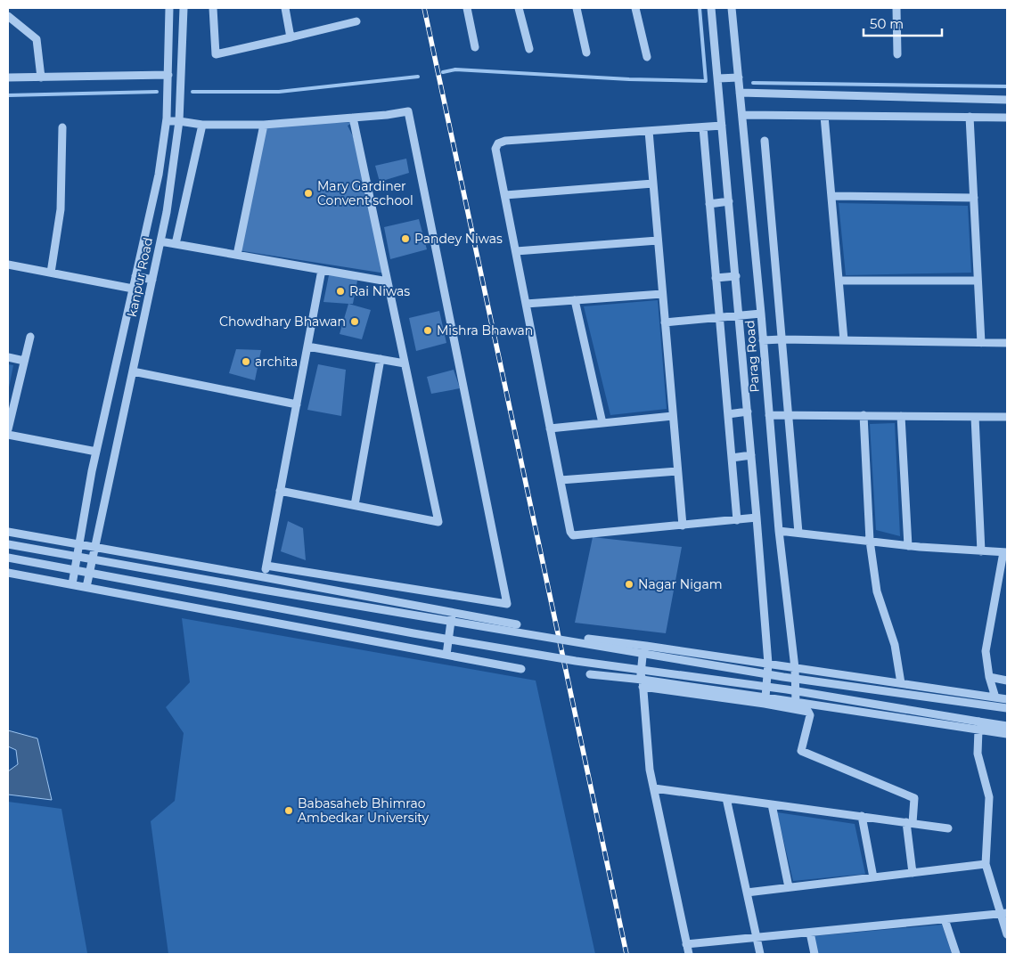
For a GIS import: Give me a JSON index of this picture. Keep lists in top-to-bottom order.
{
  "streets": {
    "street": ["kanpur Road", "Parag Road"]
  },
  "places": [
    "Mary Gardiner Convent school",
    "Pandey Niwas",
    "Rai Niwas",
    "Chowdhary Bhawan",
    "Mishra Bhawan",
    "archita",
    "Nagar Nigam",
    "Babasaheb Bhimrao Ambedkar University"
  ],
  "scale_bar": "50 m"
}
